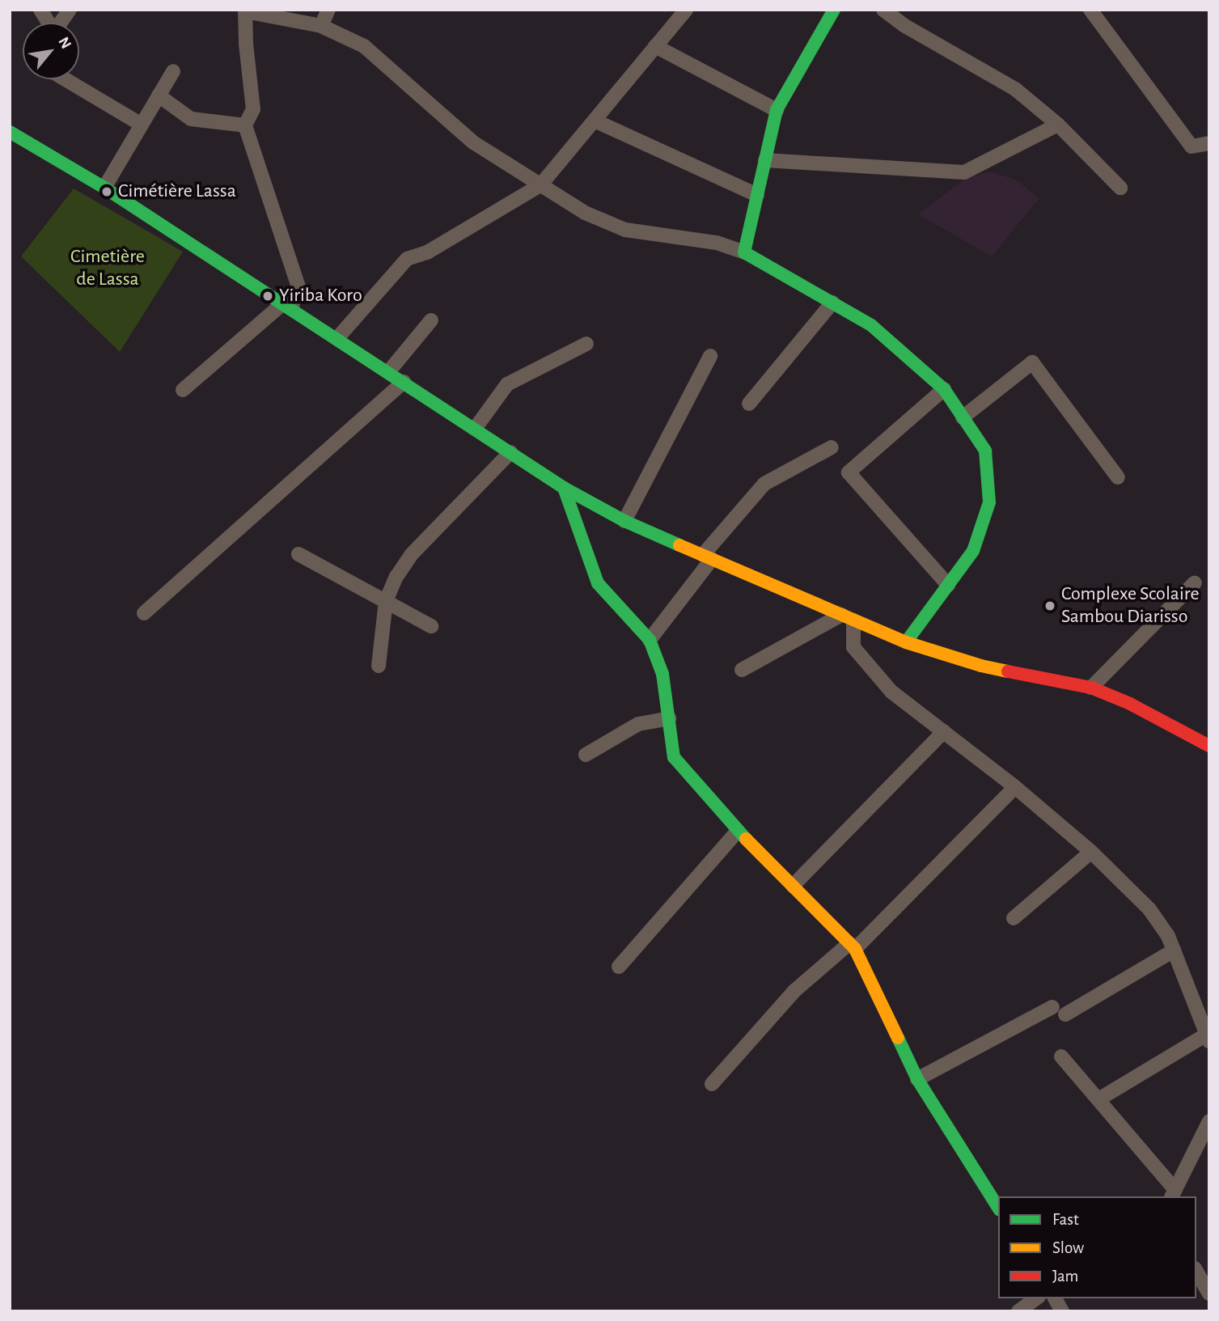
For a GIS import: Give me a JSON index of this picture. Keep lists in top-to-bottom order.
{
  "parks": ["Cimetière de Lassa"],
  "places": ["Cimétière Lassa", "Yiriba Koro", "Complexe Scolaire Sambou Diarisso"],
  "legend": ["Fast", "Slow", "Jam"],
  "north": "top right"
}
